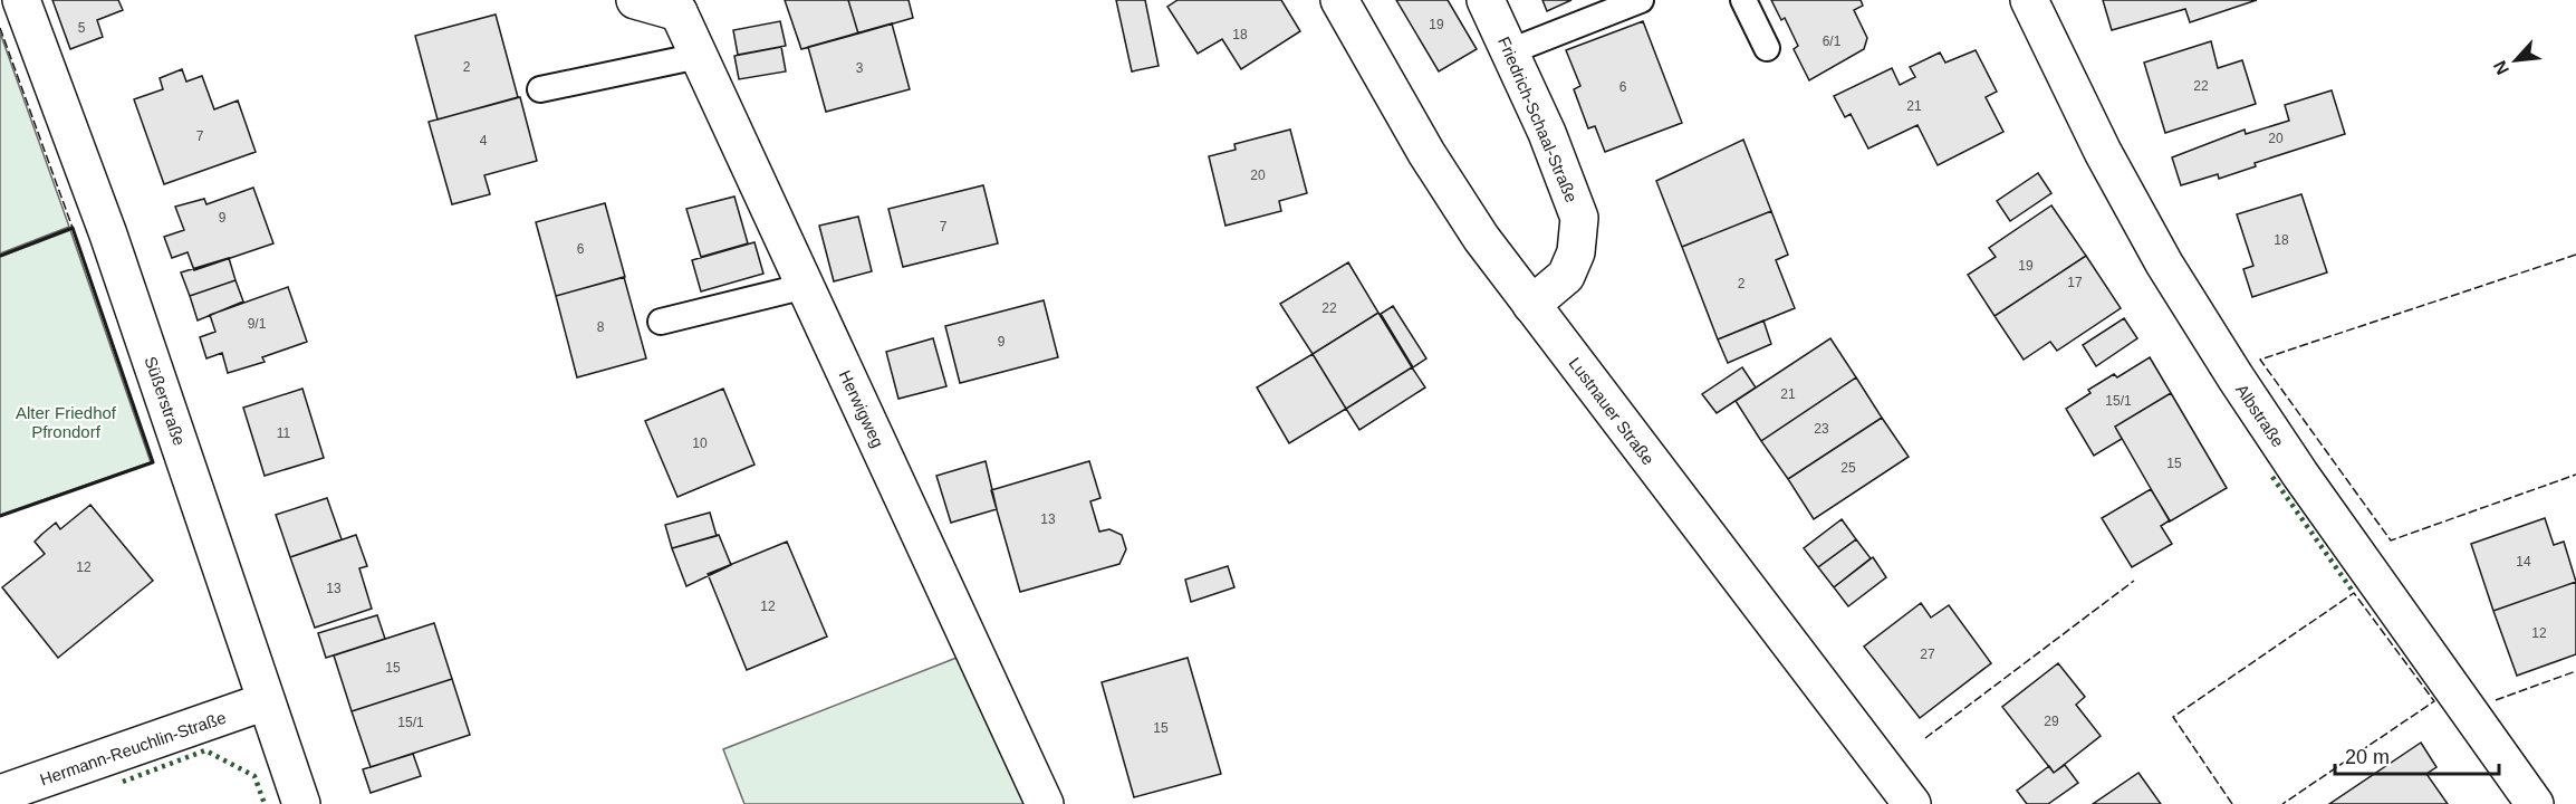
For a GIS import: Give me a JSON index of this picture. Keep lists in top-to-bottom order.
{
  "streets": {
    "street": [
      "Friedrich-Schaal-Straße",
      "Süßerstraße",
      "Herwigweg",
      "Lustnauer Straße",
      "Albstraße",
      "Hermann-Reuchlin-Straße"
    ]
  },
  "crossings": [
    ["Friedrich-Schaal-Straße", "Lustnauer Straße"],
    ["Süßerstraße", "Hermann-Reuchlin-Straße"]
  ],
  "parks": ["Alter Friedhof Pfrondorf"],
  "house_numbers": [
    "19",
    "5",
    "18",
    "6/1",
    "2",
    "3",
    "22",
    "6",
    "21",
    "7",
    "20",
    "4",
    "20",
    "9",
    "7",
    "18",
    "6",
    "19",
    "17",
    "2",
    "22",
    "9/1",
    "8",
    "9",
    "21",
    "15/1",
    "23",
    "11",
    "10",
    "15",
    "25",
    "13",
    "14",
    "12",
    "13",
    "12",
    "12",
    "27",
    "15",
    "29",
    "15/1",
    "15"
  ],
  "scale_bar": "20 m",
  "north": "bottom left"
}
